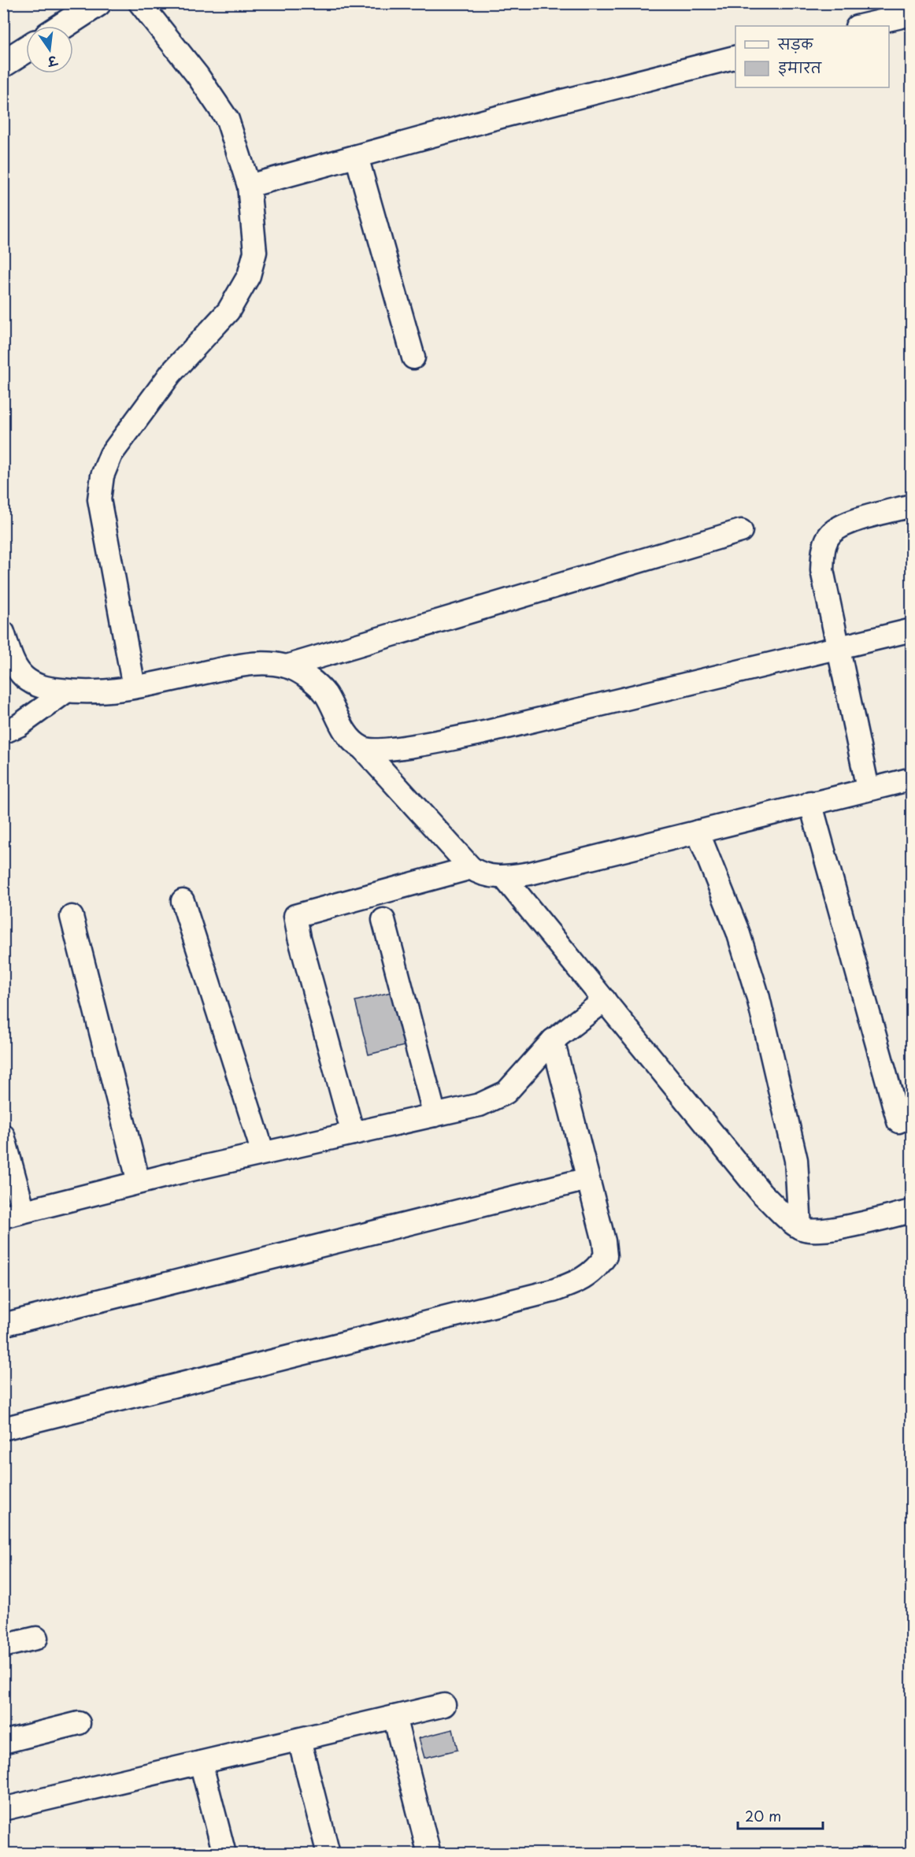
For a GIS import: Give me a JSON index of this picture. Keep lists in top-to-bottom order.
{
  "legend": ["सड़क", "इमारत"],
  "scale_bar": "20 m",
  "north": "bottom"
}
